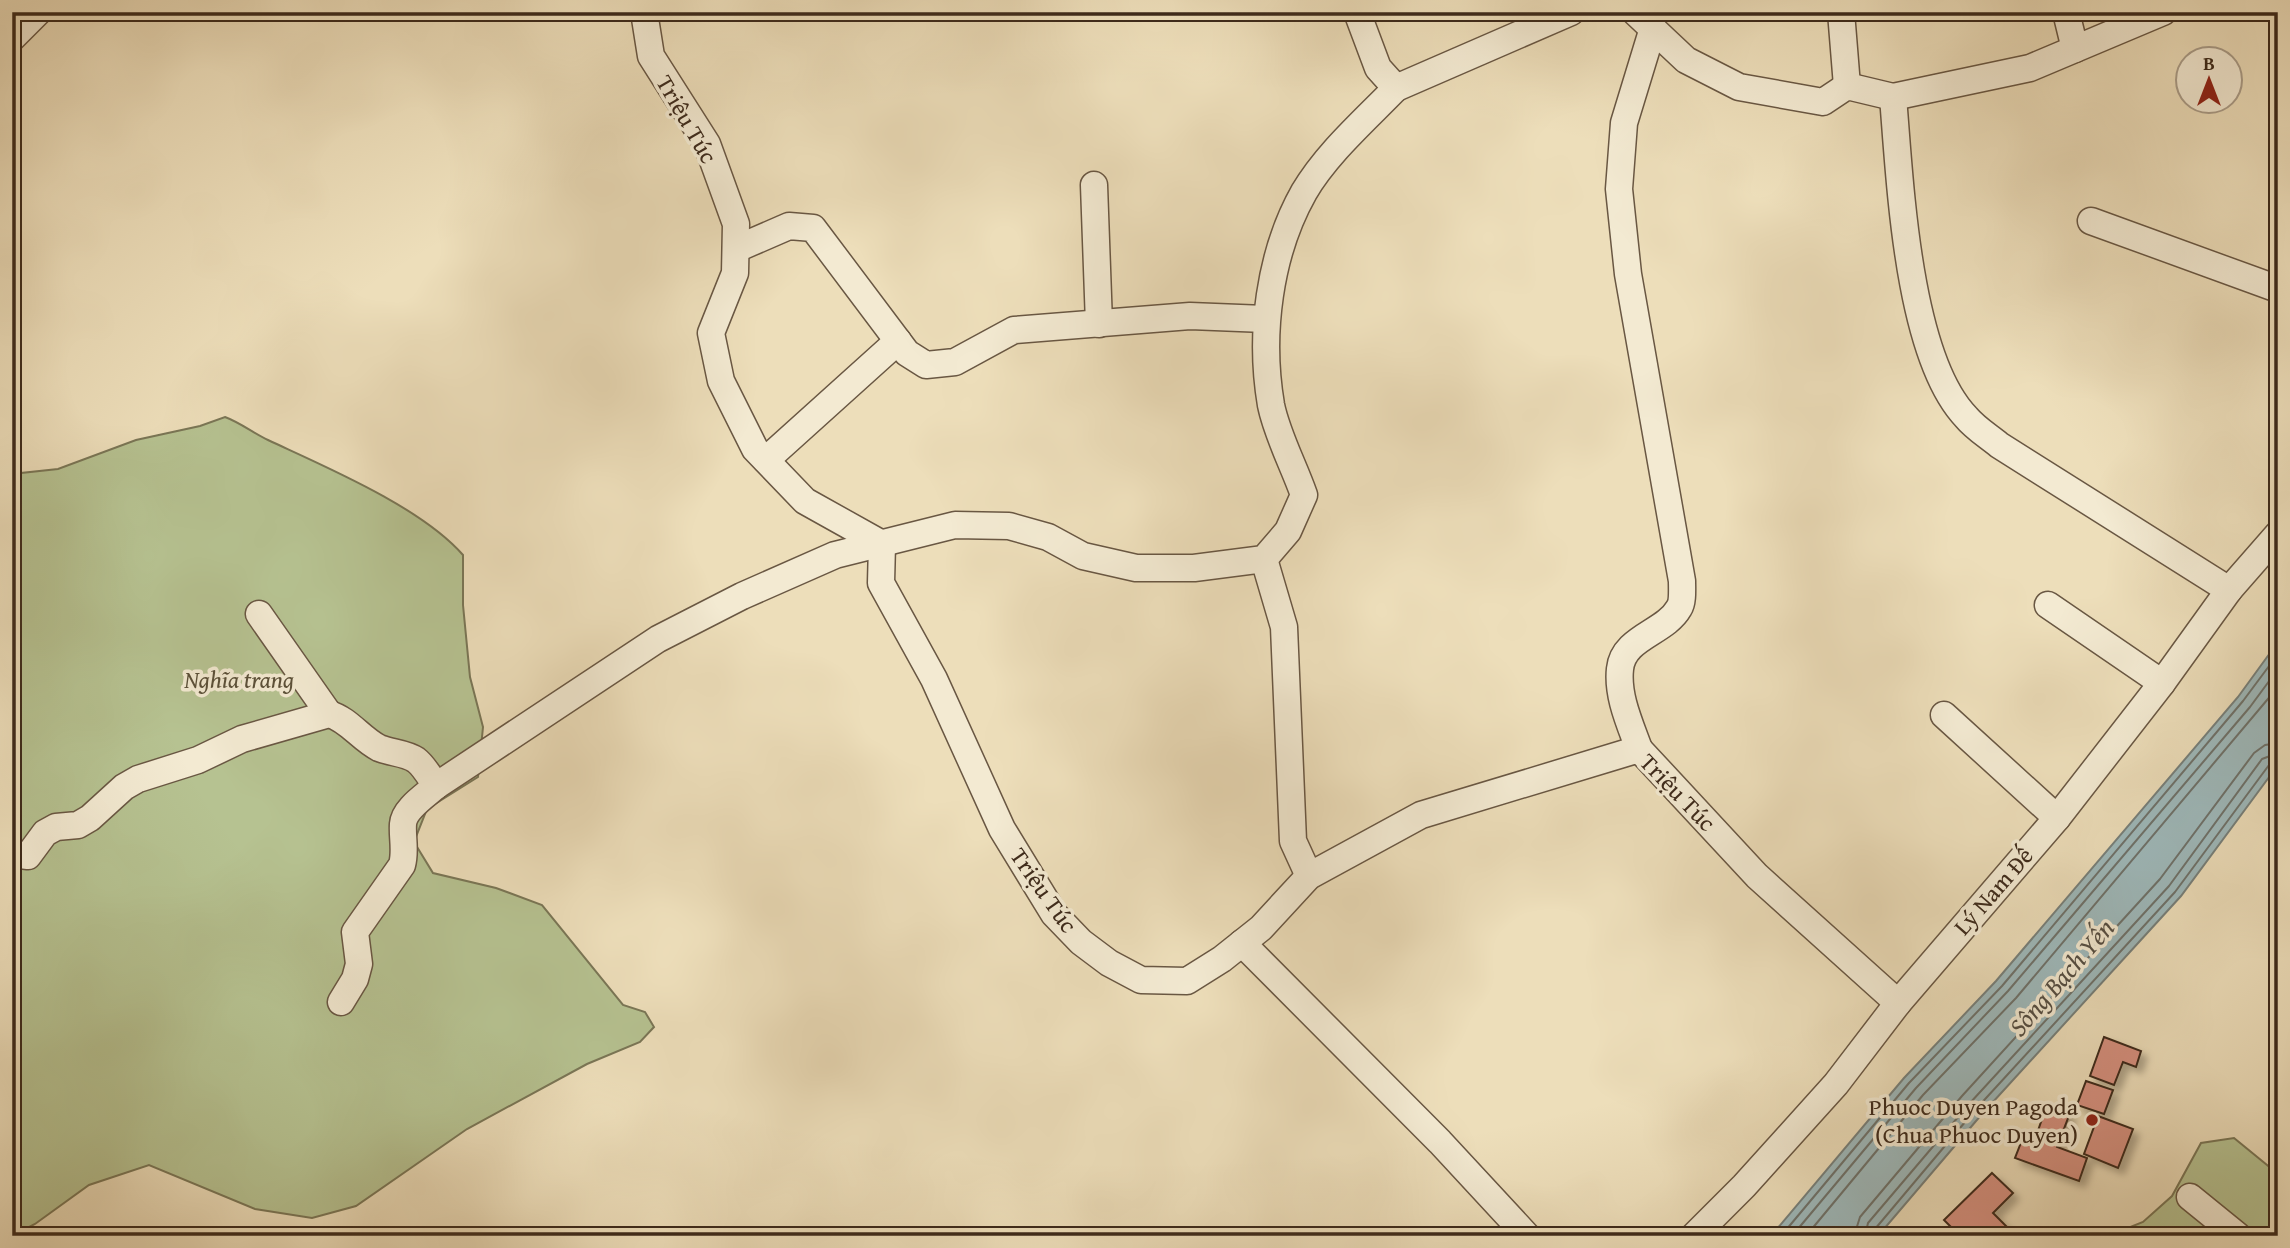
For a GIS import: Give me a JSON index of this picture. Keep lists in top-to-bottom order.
{
  "streets": {
    "street": ["Triệu Túc", "Lý Nam Đế"]
  },
  "crossings": [
    ["Triệu Túc", "Lý Nam Đế"]
  ],
  "water": ["Sông Bạch Yến"],
  "parks": ["Nghĩa trang"],
  "places": ["Phuoc Duyen Pagoda (Chua Phuoc Duyen)"],
  "north": "top"
}
